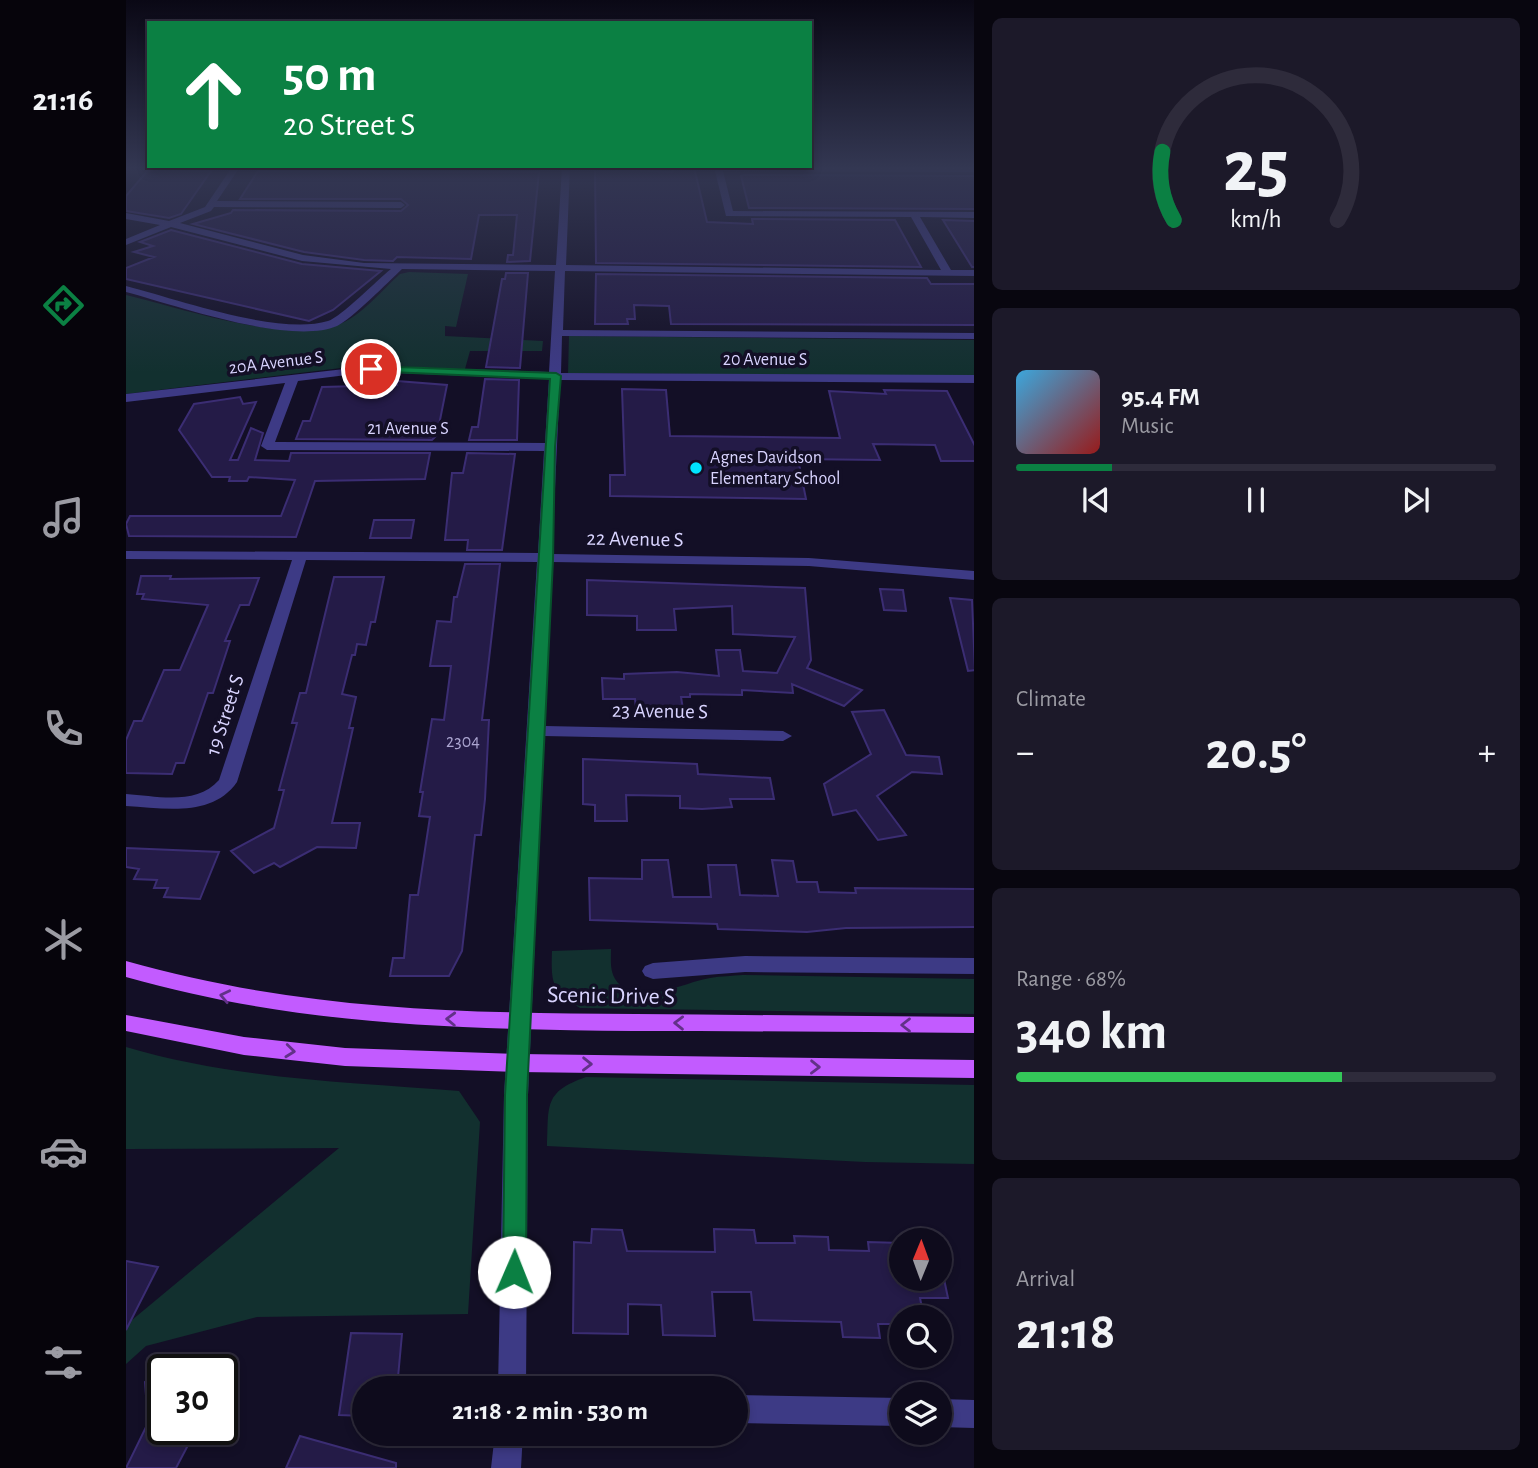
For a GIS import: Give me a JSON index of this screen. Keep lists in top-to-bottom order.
{
  "streets": {
    "main road": ["Scenic Drive S"],
    "street": [
      "20 Avenue S",
      "20A Avenue S",
      "21 Avenue S",
      "22 Avenue S",
      "23 Avenue S",
      "19 Street S"
    ]
  },
  "crossings": [
    ["20 Avenue S", "20A Avenue S"],
    ["20A Avenue S", "21 Avenue S"],
    ["22 Avenue S", "19 Street S"]
  ],
  "places": ["Agnes Davidson Elementary School"],
  "house_numbers": ["2304"],
  "north": "top",
  "page": {
    "tabs": "21:16",
    "turn": ["50 m", "20 Street S"],
    "song": ["95.4 FM", "Music"],
    "tile": [
      "Climate",
      ["Range · 68%", "340 km"],
      ["Arrival", "21:18"]
    ],
    "heat": ["−", "20.5°", "+"],
    "limit": "30",
    "trip": "21:18 · 2 min · 530 m",
    "gauge": ["25", "km/h"]
  }
}
